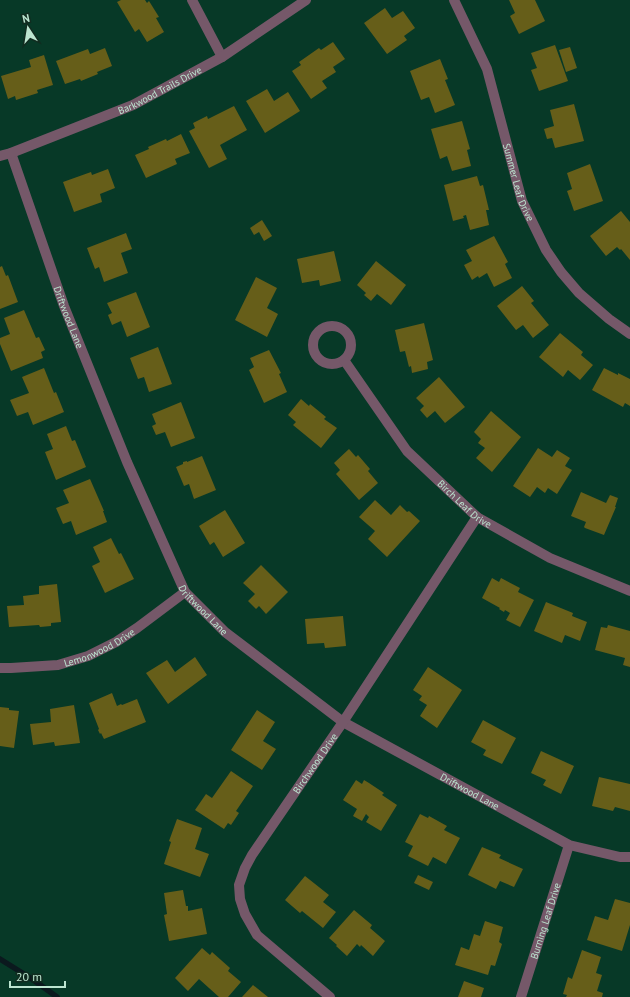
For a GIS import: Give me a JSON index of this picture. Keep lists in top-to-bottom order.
{
  "streets": {
    "street": [
      "Barkwood Trails Drive",
      "Summer Leaf Drive",
      "Driftwood Lane",
      "Birch Leaf Drive",
      "Lemonwood Drive",
      "Birchwood Drive",
      "Burning Leaf Drive"
    ]
  },
  "crossings": [
    ["Barkwood Trails Drive", "Driftwood Lane"],
    ["Driftwood Lane", "Lemonwood Drive"],
    ["Driftwood Lane", "Birchwood Drive"],
    ["Driftwood Lane", "Burning Leaf Drive"],
    ["Birch Leaf Drive", "Birchwood Drive"]
  ],
  "scale_bar": "20 m",
  "north": "top"
}
